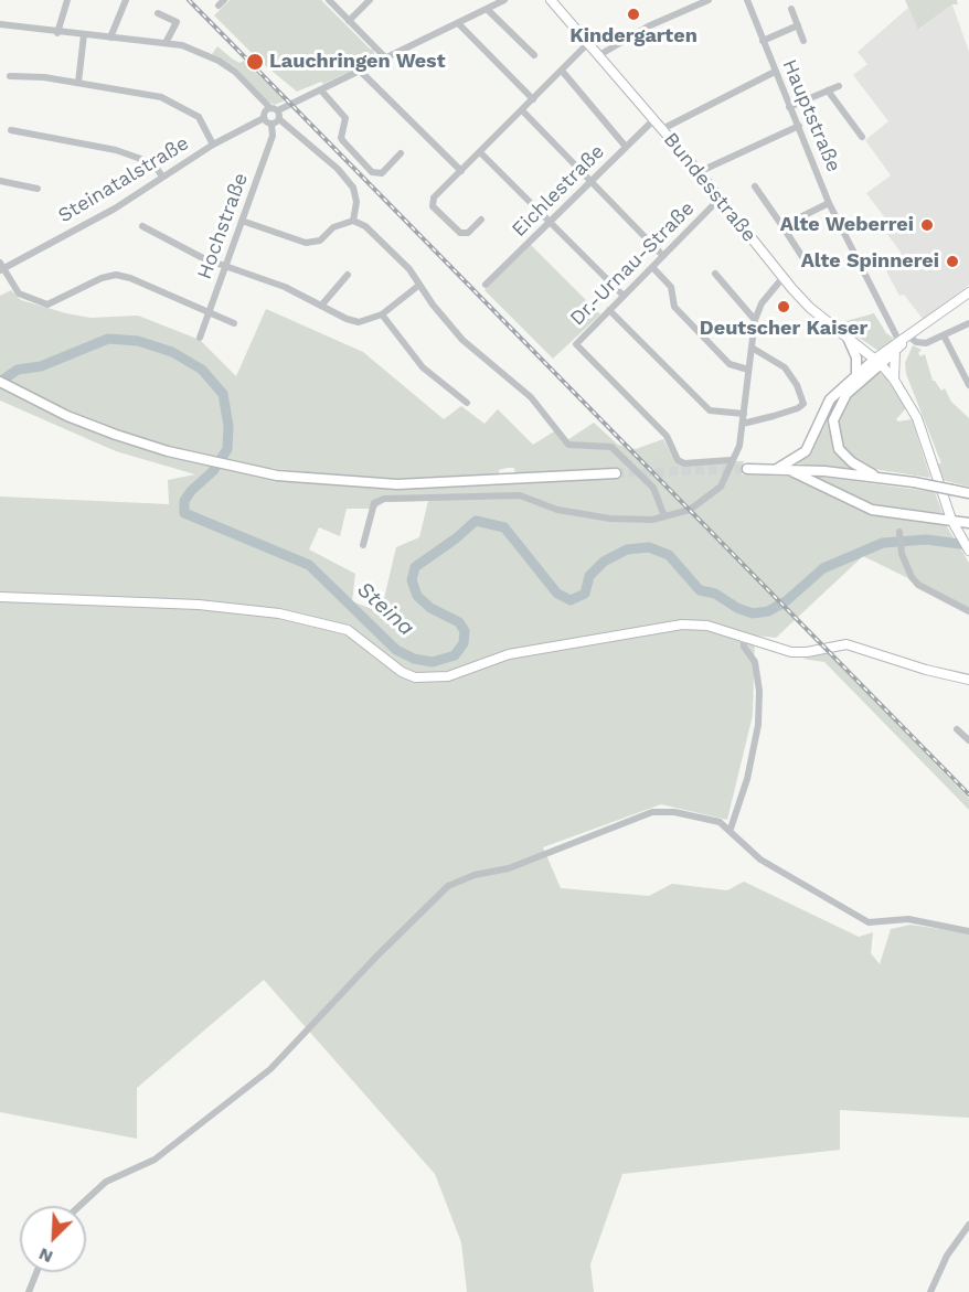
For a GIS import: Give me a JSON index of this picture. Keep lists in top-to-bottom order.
{
  "streets": {
    "main road": ["Bundesstraße"],
    "street": [
      "Hauptstraße",
      "Steinatalstraße",
      "Eichlestraße",
      "Hochstraße",
      "Dr.-Urnau-Straße"
    ]
  },
  "crossings": [
    ["Bundesstraße", "Eichlestraße"],
    ["Bundesstraße", "Dr.-Urnau-Straße"]
  ],
  "water": ["Steina"],
  "places": [
    "Kindergarten",
    "Lauchringen West",
    "Alte Weberrei",
    "Alte Spinnerei",
    "Deutscher Kaiser"
  ],
  "north": "bottom left"
}
